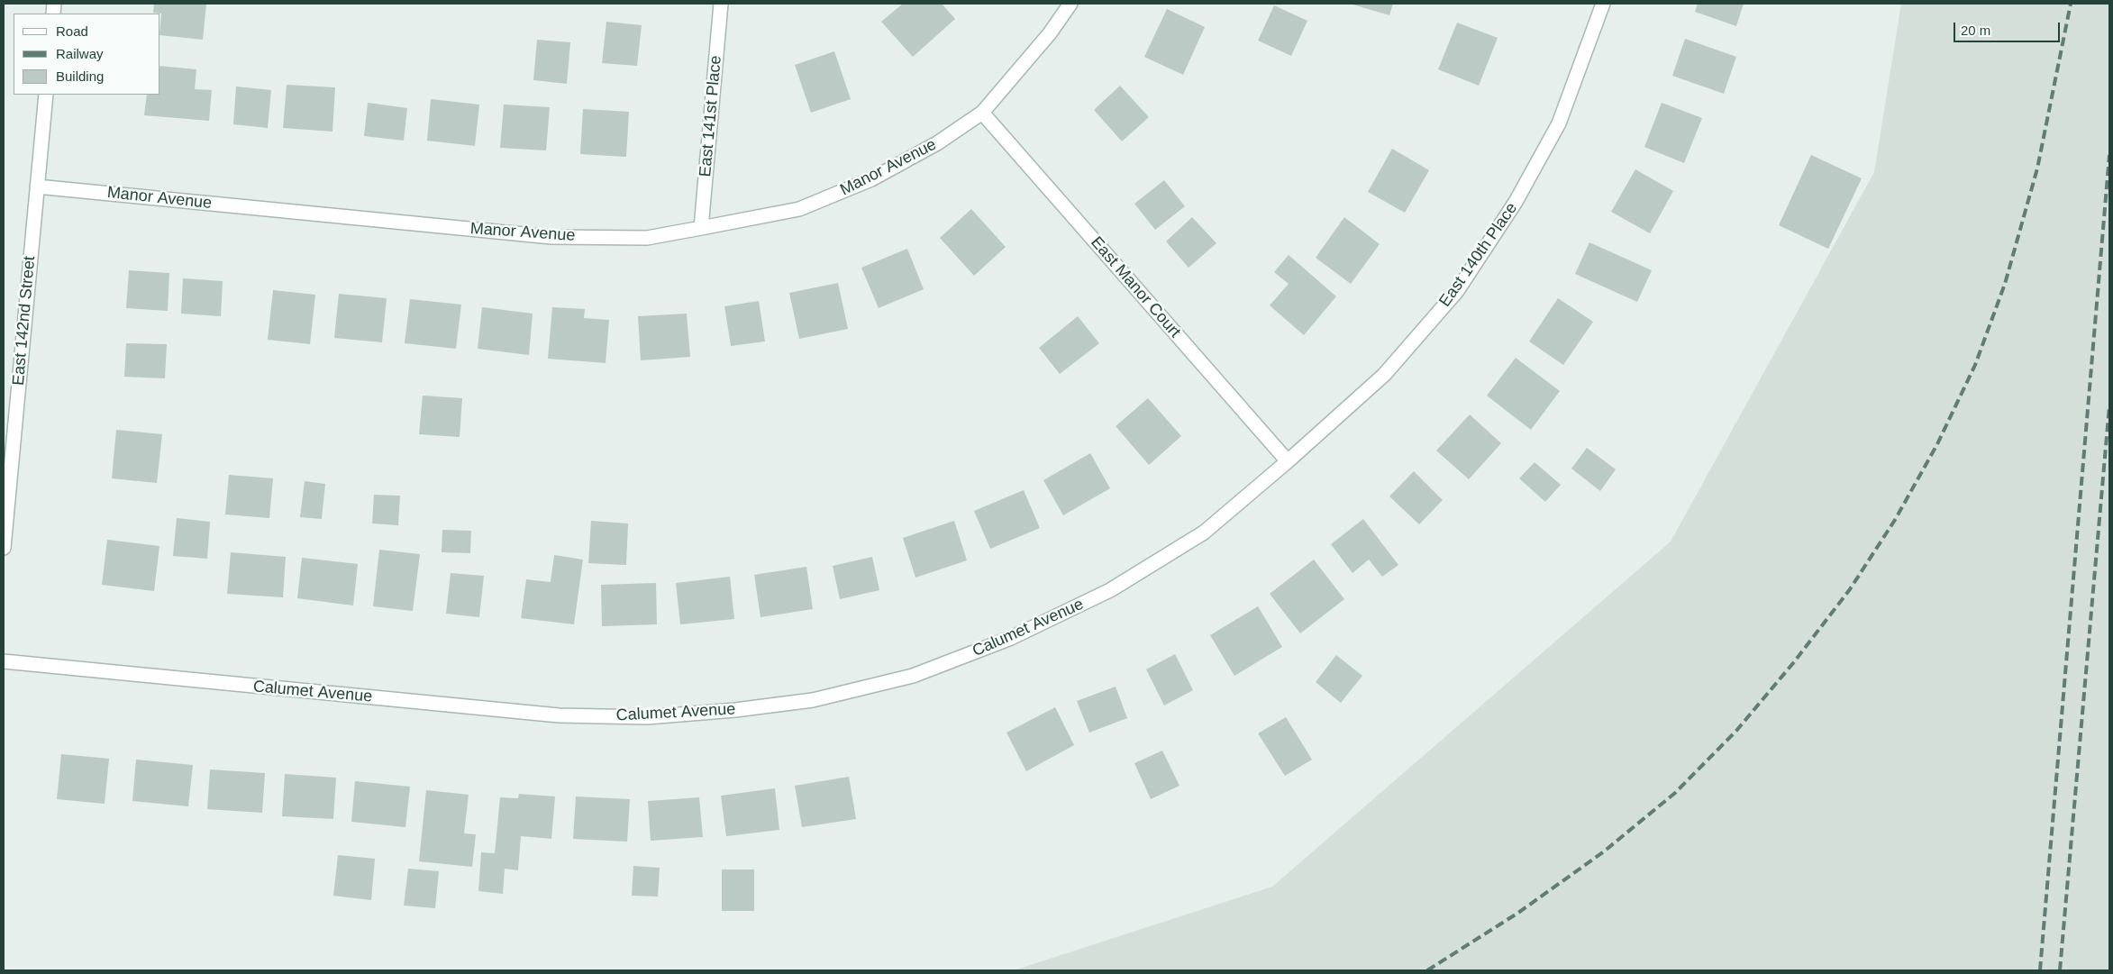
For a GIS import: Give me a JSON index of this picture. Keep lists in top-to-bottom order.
{
  "streets": {
    "street": [
      "East 141st Place",
      "Manor Avenue",
      "East 140th Place",
      "East Manor Court",
      "East 142nd Street",
      "Calumet Avenue"
    ]
  },
  "crossings": [
    ["East 141st Place", "Manor Avenue"],
    ["Manor Avenue", "East Manor Court"],
    ["Manor Avenue", "East 142nd Street"],
    ["East 140th Place", "East Manor Court"],
    ["East 140th Place", "Calumet Avenue"],
    ["East Manor Court", "Calumet Avenue"]
  ],
  "legend": ["Road", "Railway", "Building"],
  "scale_bar": "20 m"
}
